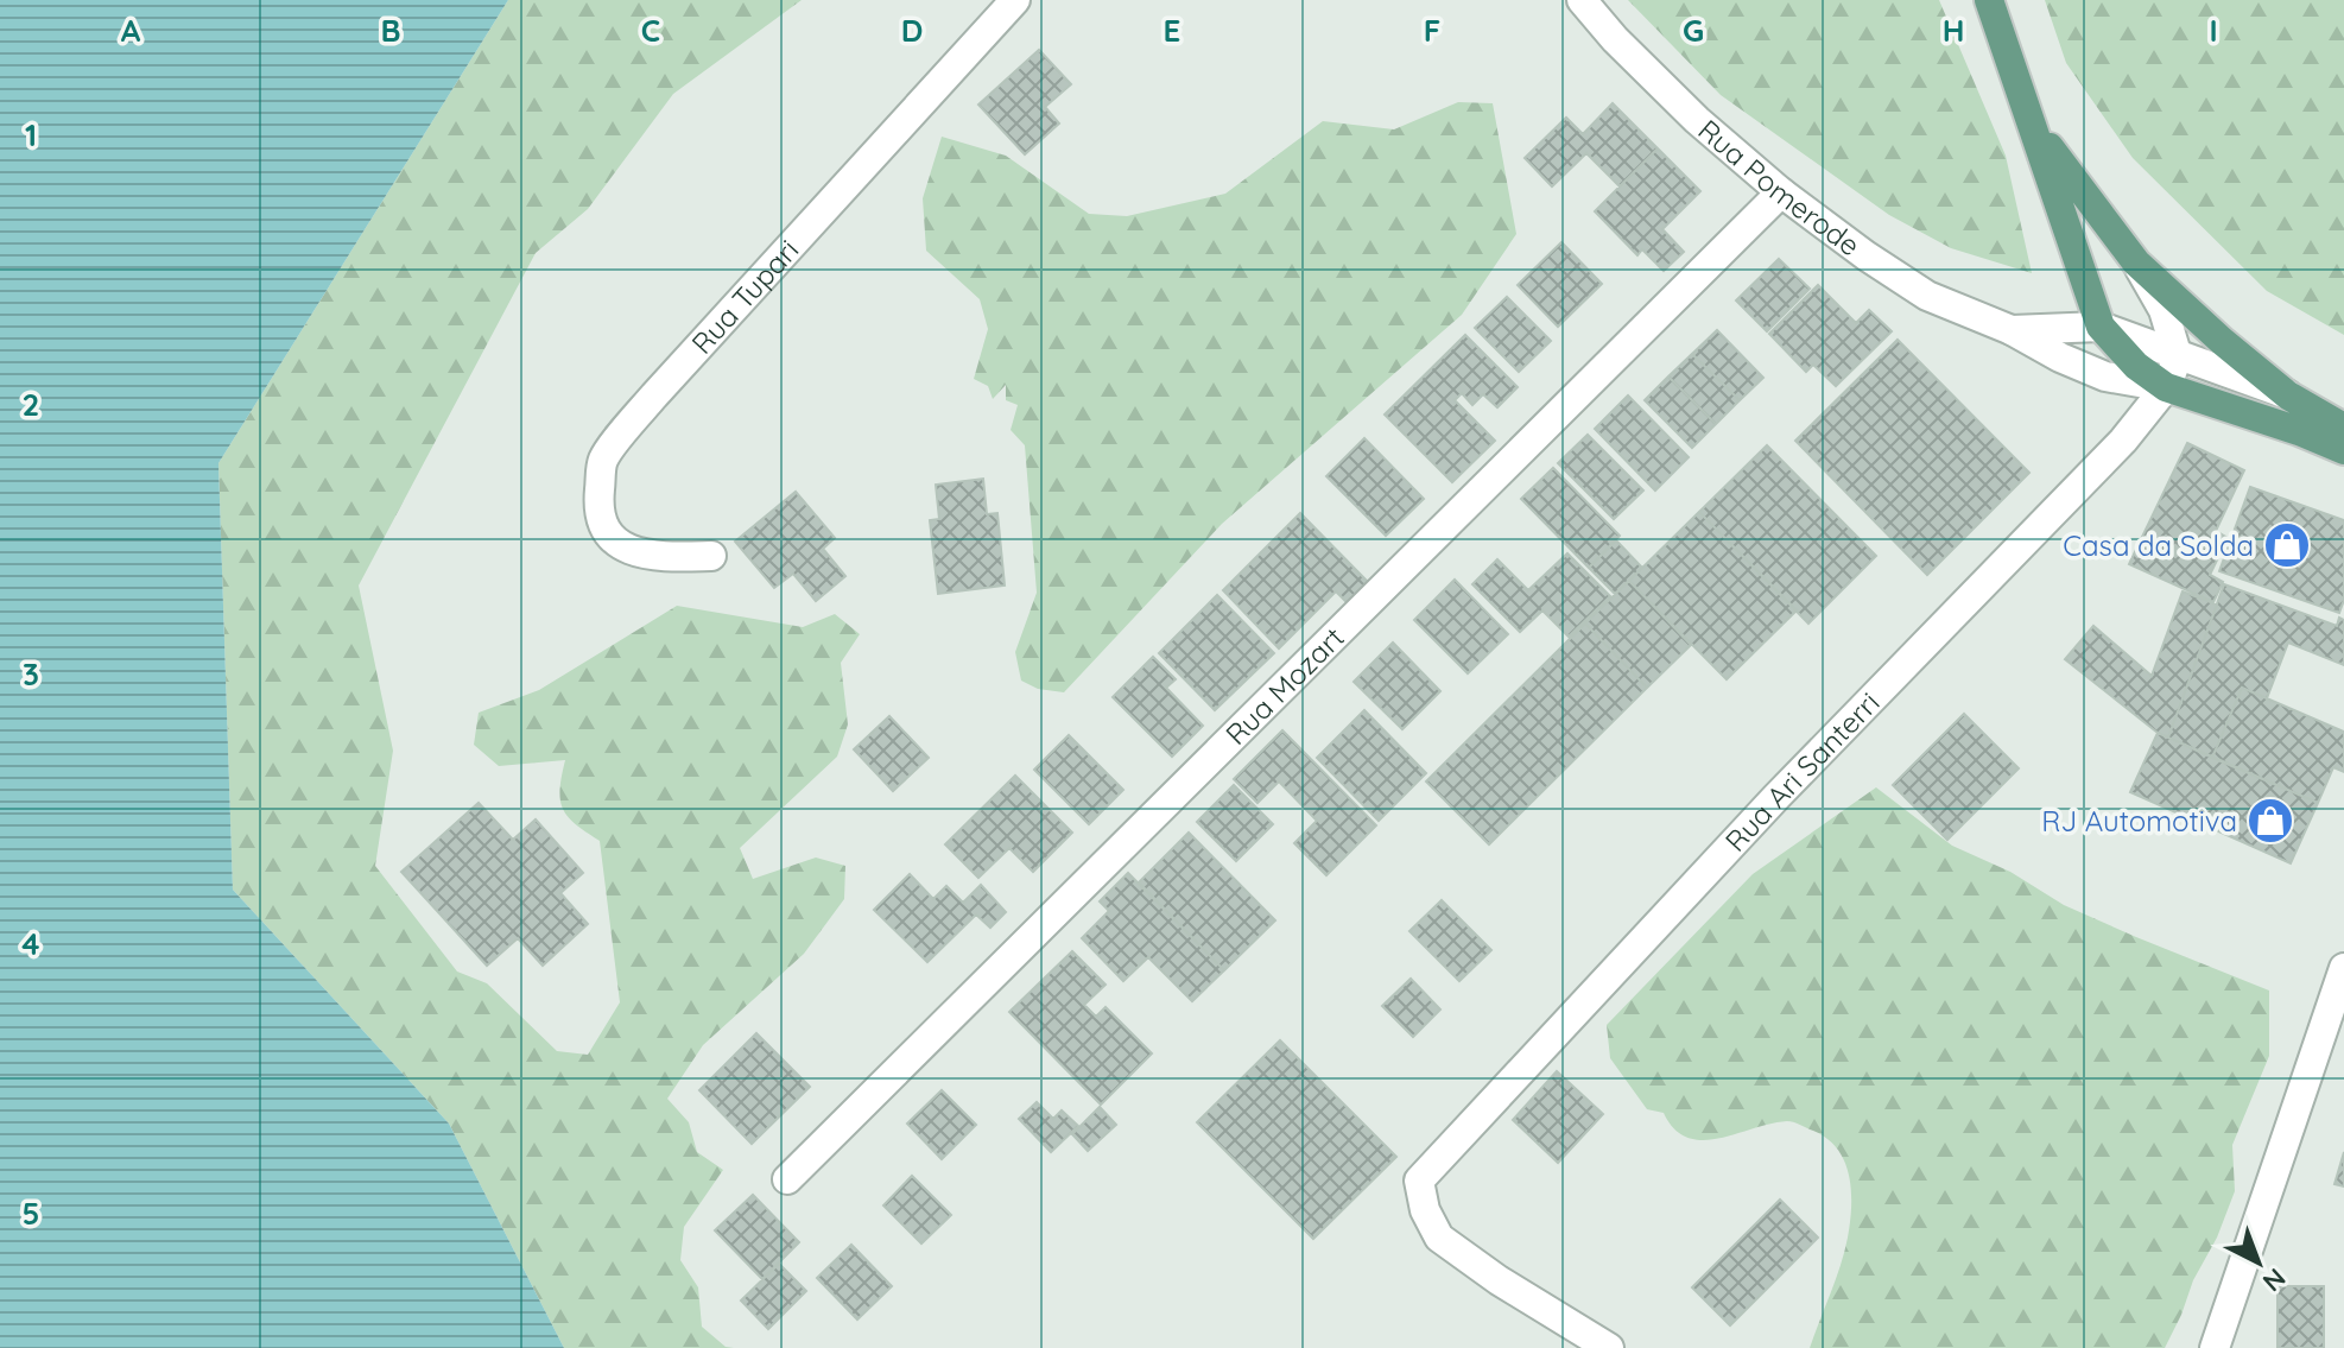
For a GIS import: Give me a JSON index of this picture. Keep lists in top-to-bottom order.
{
  "streets": {
    "main road": ["Rua Pomerode"],
    "street": ["Rua Tupari", "Rua Mozart", "Rua Ari Santerri"]
  },
  "crossings": [
    ["Rua Pomerode", "Rua Mozart"],
    ["Rua Pomerode", "Rua Ari Santerri"]
  ],
  "places": {
    "shop": ["Casa da Solda", "RJ Automotiva"]
  },
  "north": "bottom right",
  "grid": {
    "columns": [
      "A",
      "B",
      "C",
      "D",
      "E",
      "F",
      "G",
      "H",
      "I"
    ],
    "rows": [
      "1",
      "2",
      "3",
      "4",
      "5"
    ]
  }
}
